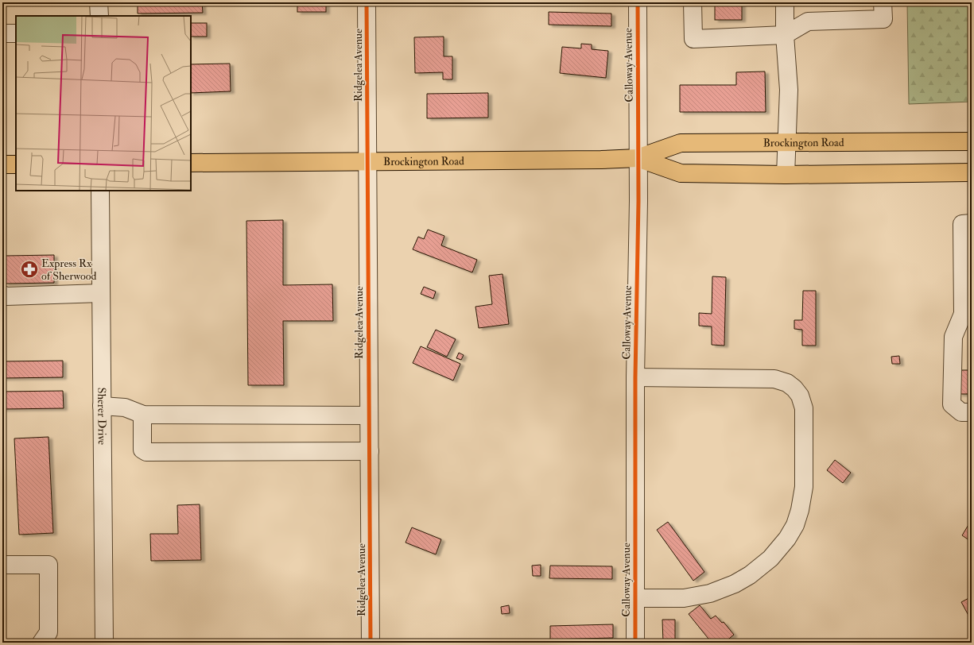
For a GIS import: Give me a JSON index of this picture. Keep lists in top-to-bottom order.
{
  "streets": {
    "main road": ["Brockington Road"],
    "street": ["Ridgelea Avenue", "Calloway Avenue", "Sherer Drive"]
  },
  "crossings": [
    ["Ridgelea Avenue", "Brockington Road"],
    ["Calloway Avenue", "Brockington Road"]
  ],
  "places": {
    "pharmacy": ["Express Rx of Sherwood"]
  }
}
